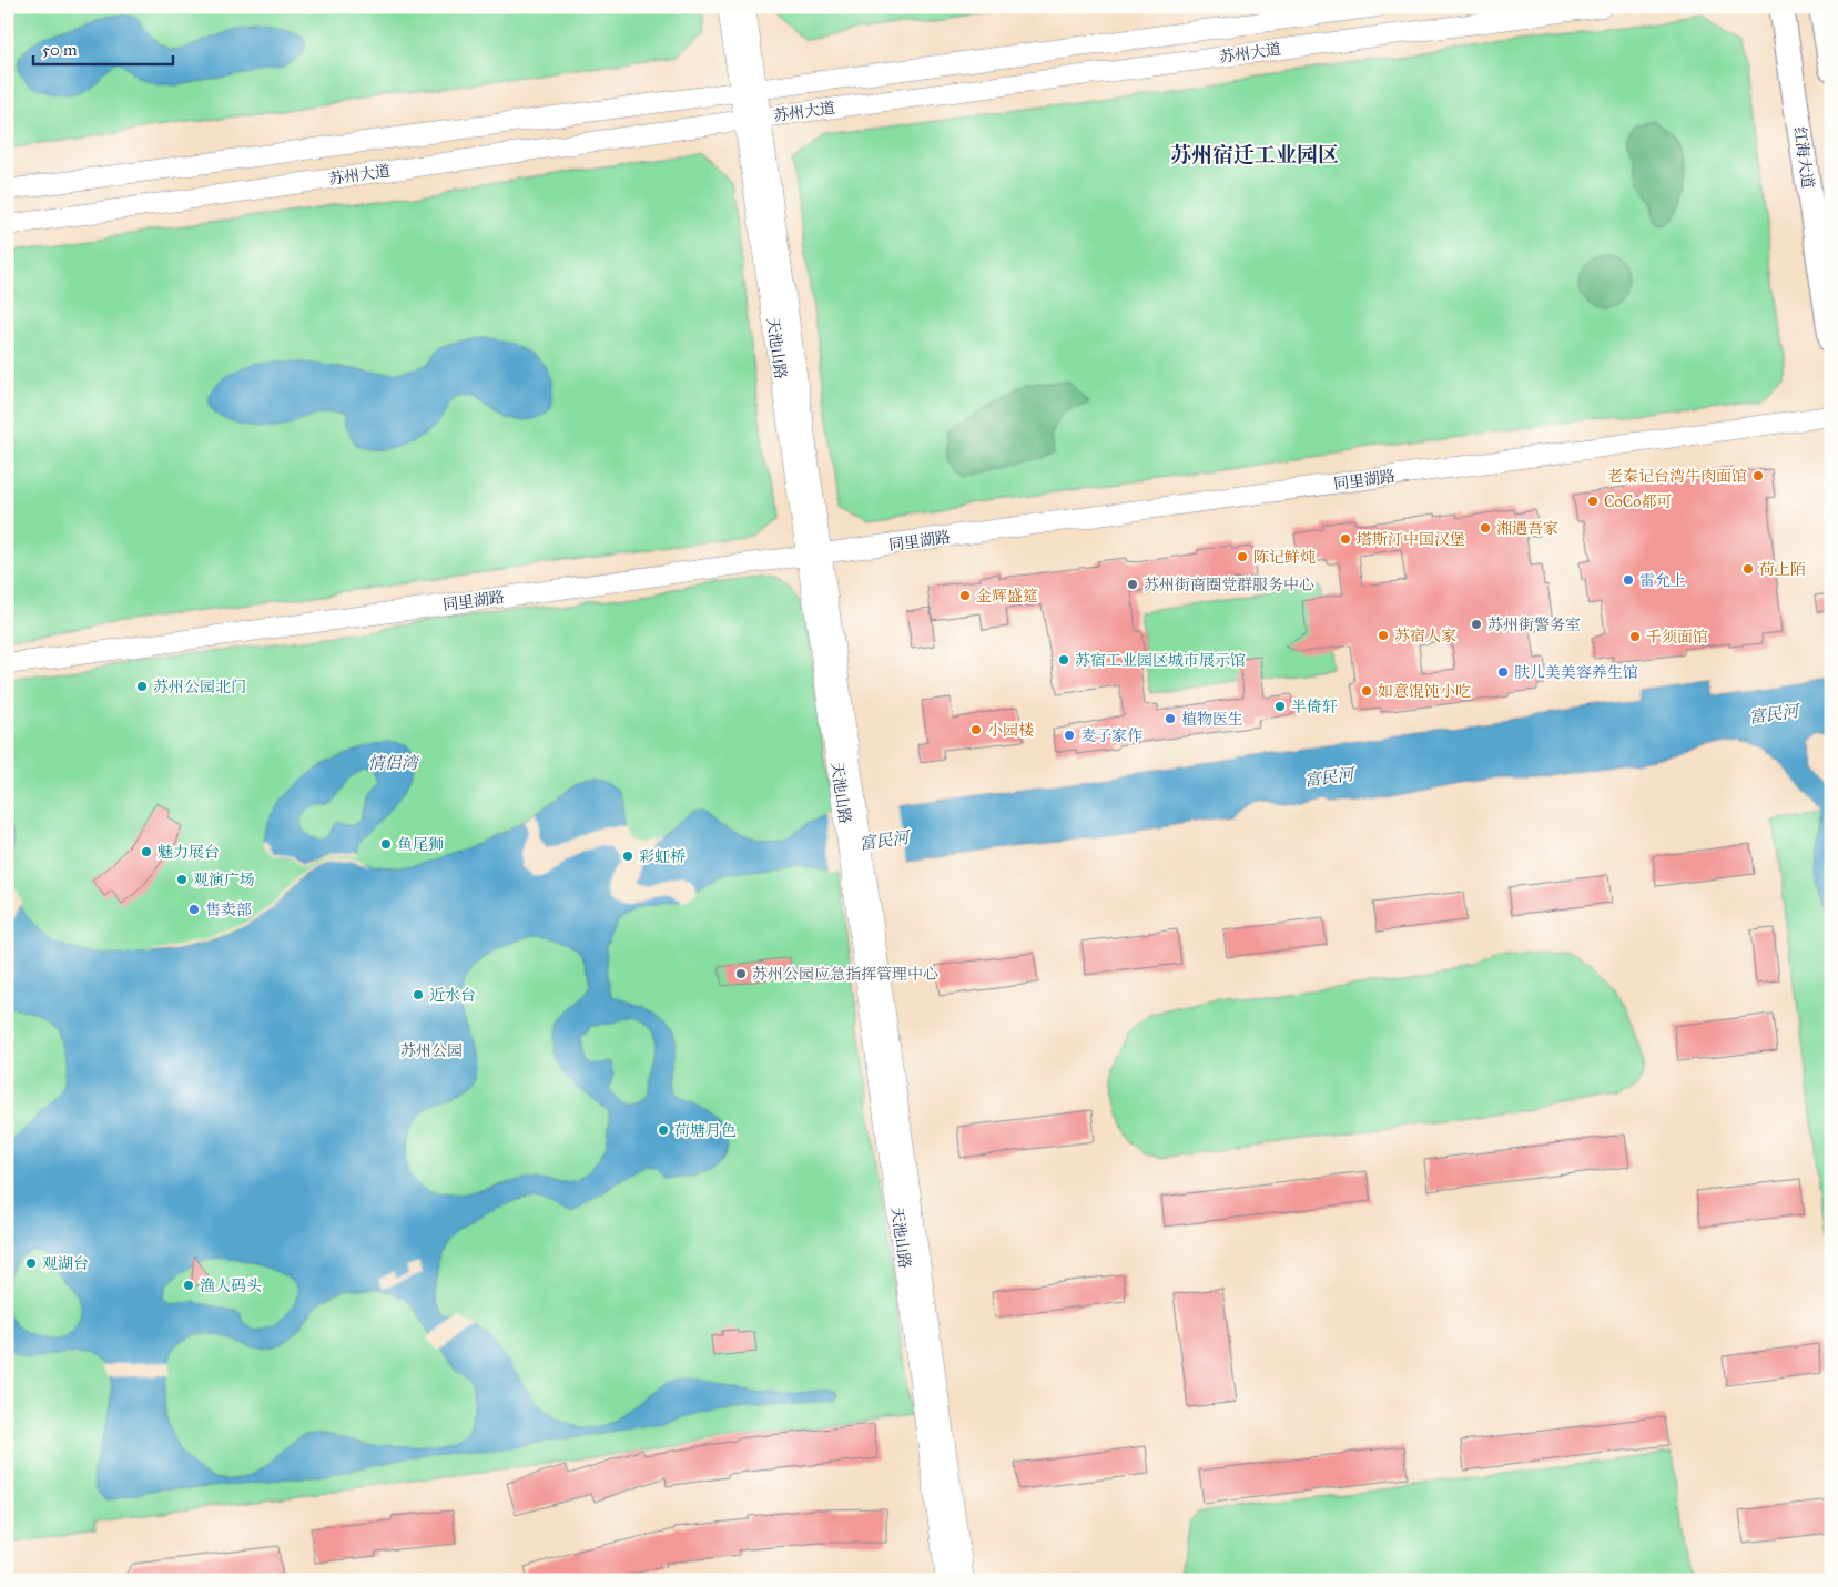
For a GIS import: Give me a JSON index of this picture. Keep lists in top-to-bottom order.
{
  "streets": {
    "main road": ["红海大道"],
    "street": ["苏州大道", "天池山路", "同里湖路"]
  },
  "crossings": [
    ["苏州大道", "天池山路"],
    ["天池山路", "同里湖路"]
  ],
  "districts": ["苏州宿迁工业园区"],
  "water": ["富民河", "情侣湾"],
  "parks": ["苏州公园"],
  "places": [
    "老秦记台湾牛肉面馆",
    "CoCo都可",
    "湘遇吾家",
    "塔斯汀中国汉堡",
    "陈记鲜炖",
    "荷上陌",
    "雷允上",
    "苏州街商圈党群服务中心",
    "金辉盛筵",
    "苏州街警务室",
    "苏宿人家",
    "千须面馆",
    "苏宿工业园区城市展示馆",
    "肤儿美美容养生馆",
    "苏州公园北门",
    "如意馄饨小吃",
    "半倚轩",
    "植物医生",
    "小园楼",
    "麦子家作",
    "鱼尾狮",
    "魅力展台",
    "彩虹桥",
    "观演广场",
    "售卖部",
    "苏州公园应急指挥管理中心",
    "近水台",
    "荷塘月色",
    "观湖台",
    "渔人码头"
  ],
  "scale_bar": "50 m"
}
